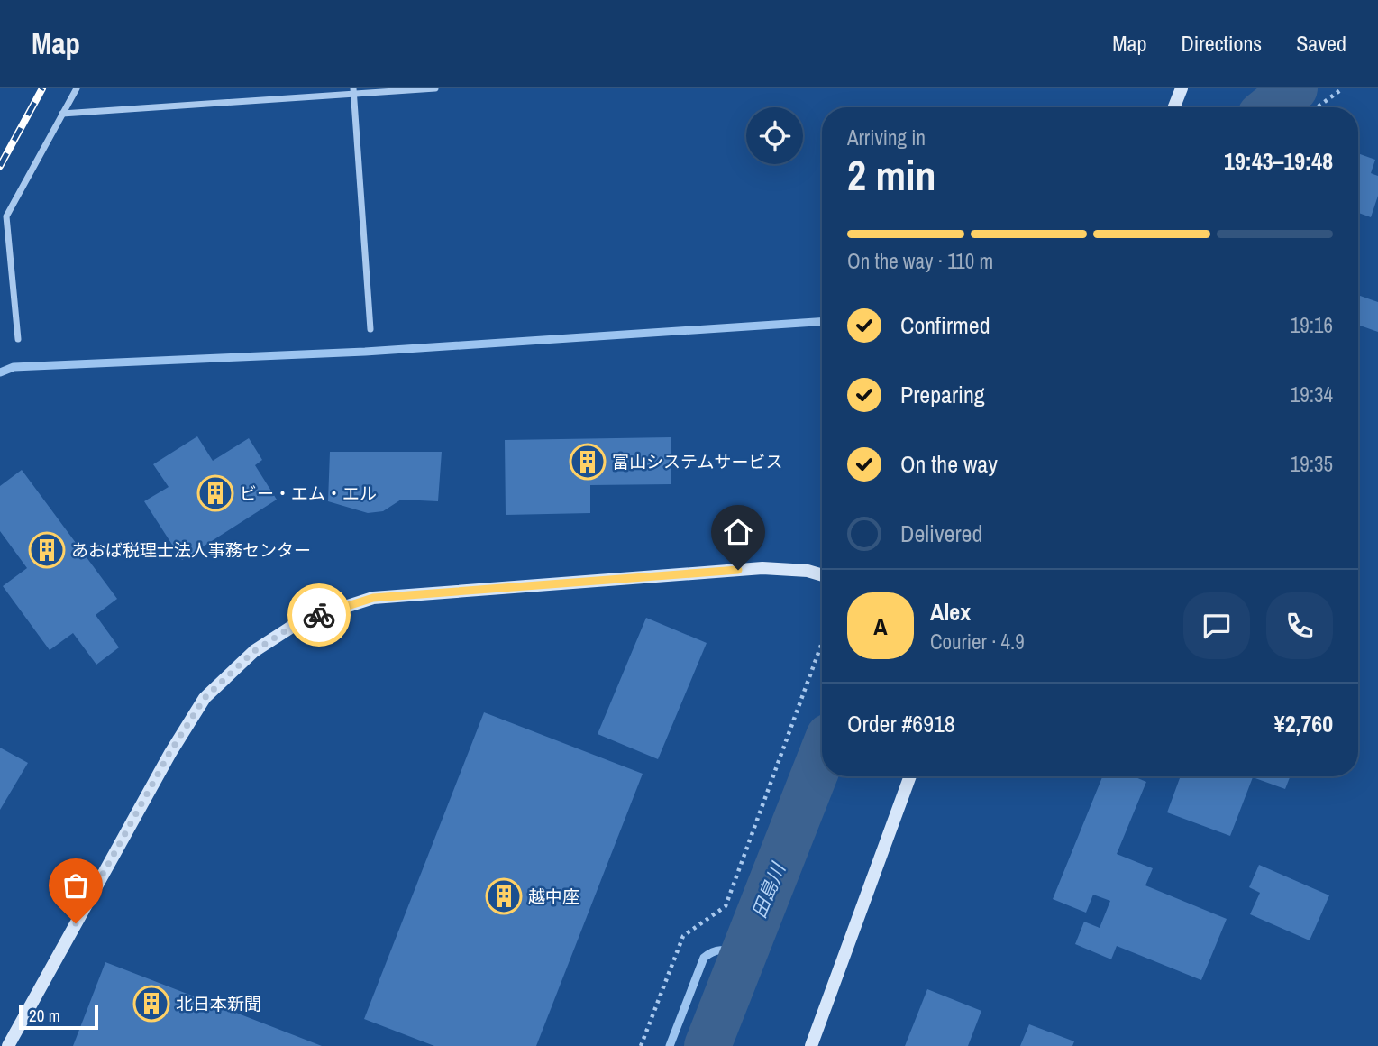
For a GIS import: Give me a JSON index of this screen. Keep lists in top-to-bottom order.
{
  "water": ["田島川"],
  "places": {
    "building": [
      "富山システムサービス",
      "ビー・エム・エル",
      "あおば税理士法人事務センター",
      "越中座",
      "北日本新聞"
    ]
  },
  "scale_bar": "20 m",
  "page": {
    "header": "Map",
    "nav": ["Map", "Directions", "Saved"],
    "heading": ["2 min", "Arriving in", "19:43–19:48"],
    "panel": [
      "Alex",
      "Courier · 4.9",
      "Order #6918",
      "¥2,760"
    ],
    "bar": "On the way · 110 m",
    "list": [
      ["Confirmed", "19:16"],
      ["Preparing", "19:34"],
      ["On the way", "19:35"],
      "Delivered"
    ],
    "round": "A",
    "scale": "20 m"
  }
}
